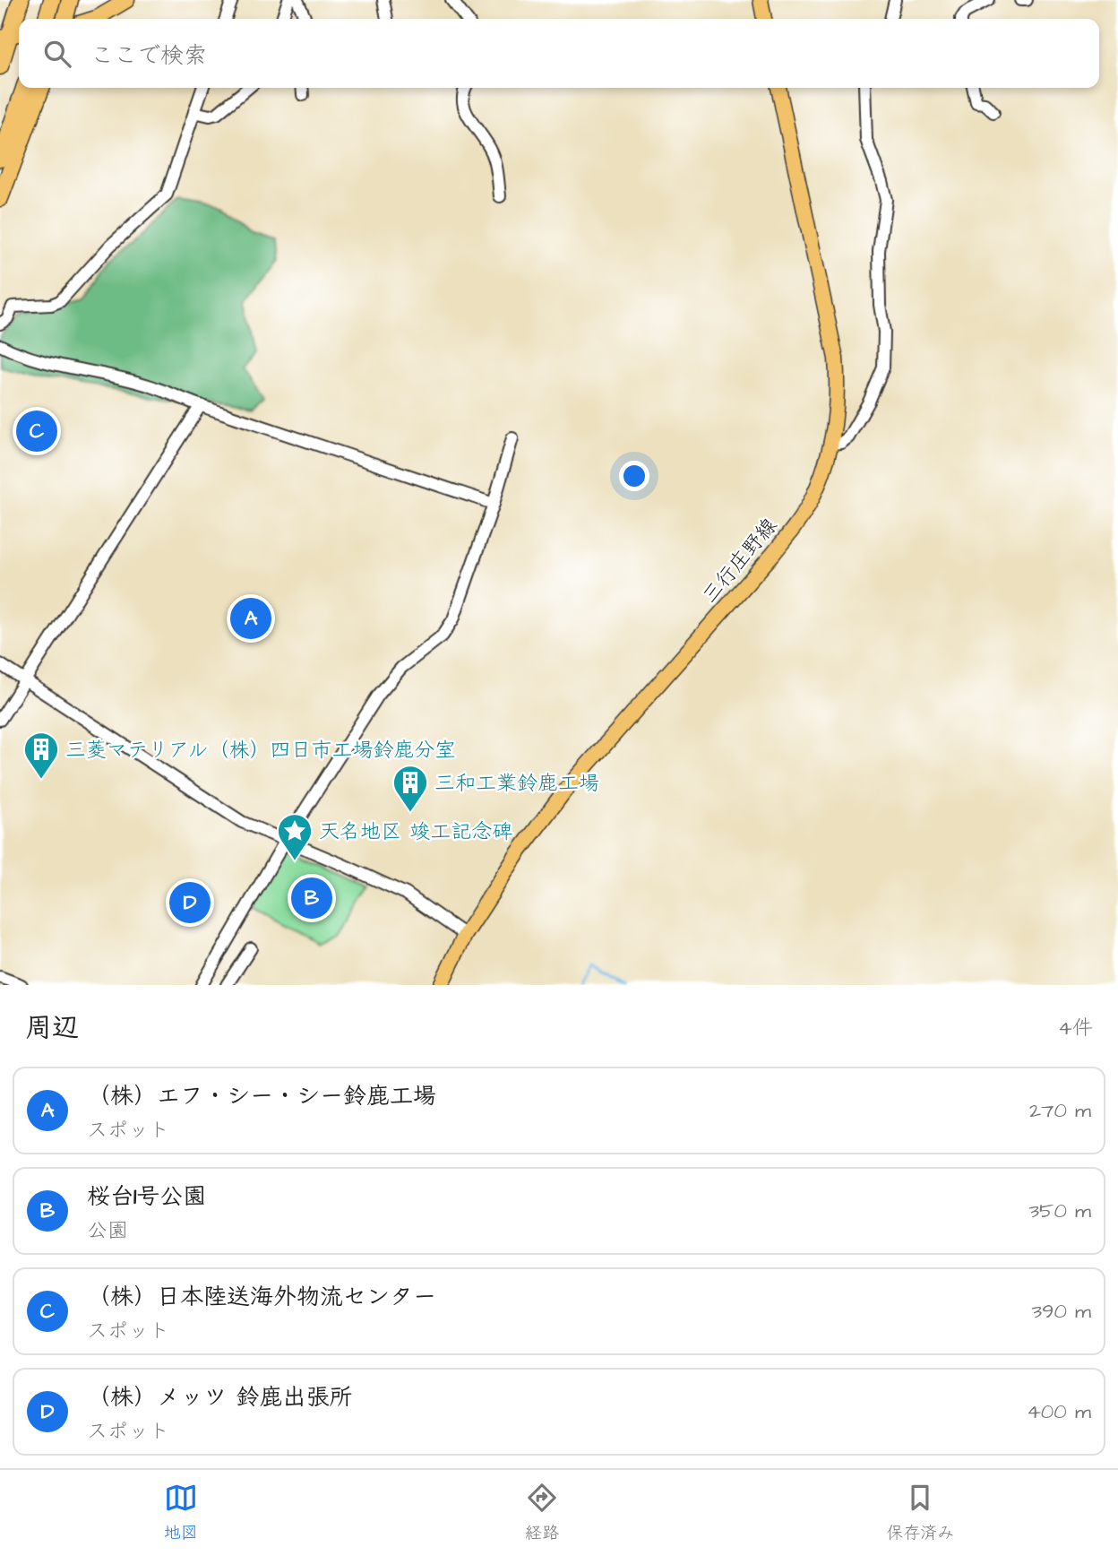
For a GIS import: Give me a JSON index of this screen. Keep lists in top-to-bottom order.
{
  "streets": {
    "main road": ["三行庄野線"]
  },
  "places": {
    "building": ["三菱マテリアル（株）四日市工場鈴鹿分室", "三和工業鈴鹿工場"],
    "place": ["天名地区 竣工記念碑"]
  },
  "page": {
    "search": "ここで検索",
    "pins": [
      "C",
      "A",
      "B",
      "D"
    ],
    "heading": ["周辺", "4件"],
    "list": [
      {
        "mark": "A",
        "name": "（株）エフ・シー・シー鈴鹿工場",
        "note": "スポット",
        "value": "270 m"
      },
      {
        "mark": "B",
        "name": "桜台1号公園",
        "note": "公園",
        "value": "350 m"
      },
      {
        "mark": "C",
        "name": "（株）日本陸送海外物流センター",
        "note": "スポット",
        "value": "390 m"
      },
      {
        "mark": "D",
        "name": "（株）メッツ 鈴鹿出張所",
        "note": "スポット",
        "value": "400 m"
      }
    ],
    "nav": ["地図", "経路", "保存済み"]
  }
}
